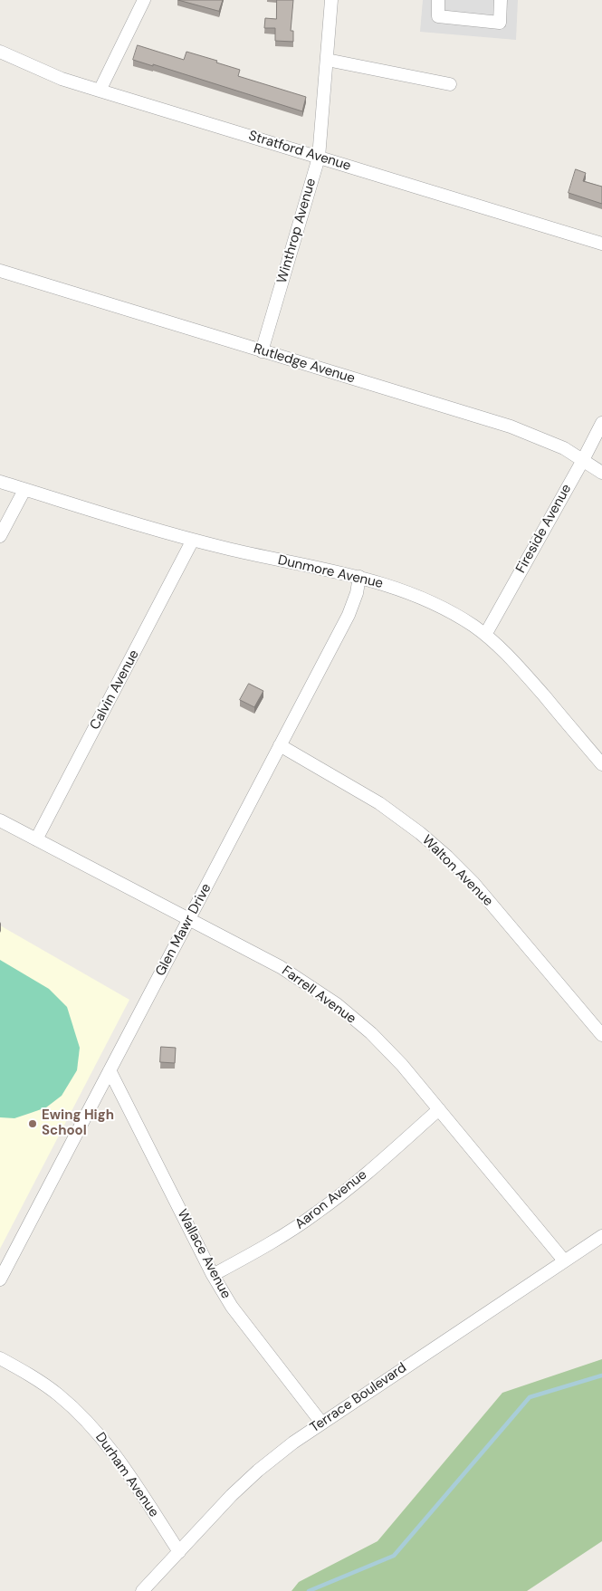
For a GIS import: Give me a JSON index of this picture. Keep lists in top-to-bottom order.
{
  "streets": {
    "street": [
      "Stratford Avenue",
      "Winthrop Avenue",
      "Rutledge Avenue",
      "Fireside Avenue",
      "Dunmore Avenue",
      "Calvin Avenue",
      "Walton Avenue",
      "Glen Mawr Drive",
      "Farrell Avenue",
      "Aaron Avenue",
      "Wallace Avenue",
      "Terrace Boulevard",
      "Durham Avenue"
    ]
  },
  "crossings": [
    ["Stratford Avenue", "Winthrop Avenue"],
    ["Winthrop Avenue", "Rutledge Avenue"],
    ["Rutledge Avenue", "Fireside Avenue"],
    ["Fireside Avenue", "Dunmore Avenue"],
    ["Dunmore Avenue", "Calvin Avenue"],
    ["Dunmore Avenue", "Glen Mawr Drive"],
    ["Calvin Avenue", "Farrell Avenue"],
    ["Walton Avenue", "Glen Mawr Drive"],
    ["Glen Mawr Drive", "Farrell Avenue"],
    ["Glen Mawr Drive", "Wallace Avenue"],
    ["Farrell Avenue", "Aaron Avenue"],
    ["Farrell Avenue", "Terrace Boulevard"],
    ["Aaron Avenue", "Wallace Avenue"],
    ["Wallace Avenue", "Terrace Boulevard"],
    ["Terrace Boulevard", "Durham Avenue"]
  ],
  "places": ["Ewing High School"]
}
